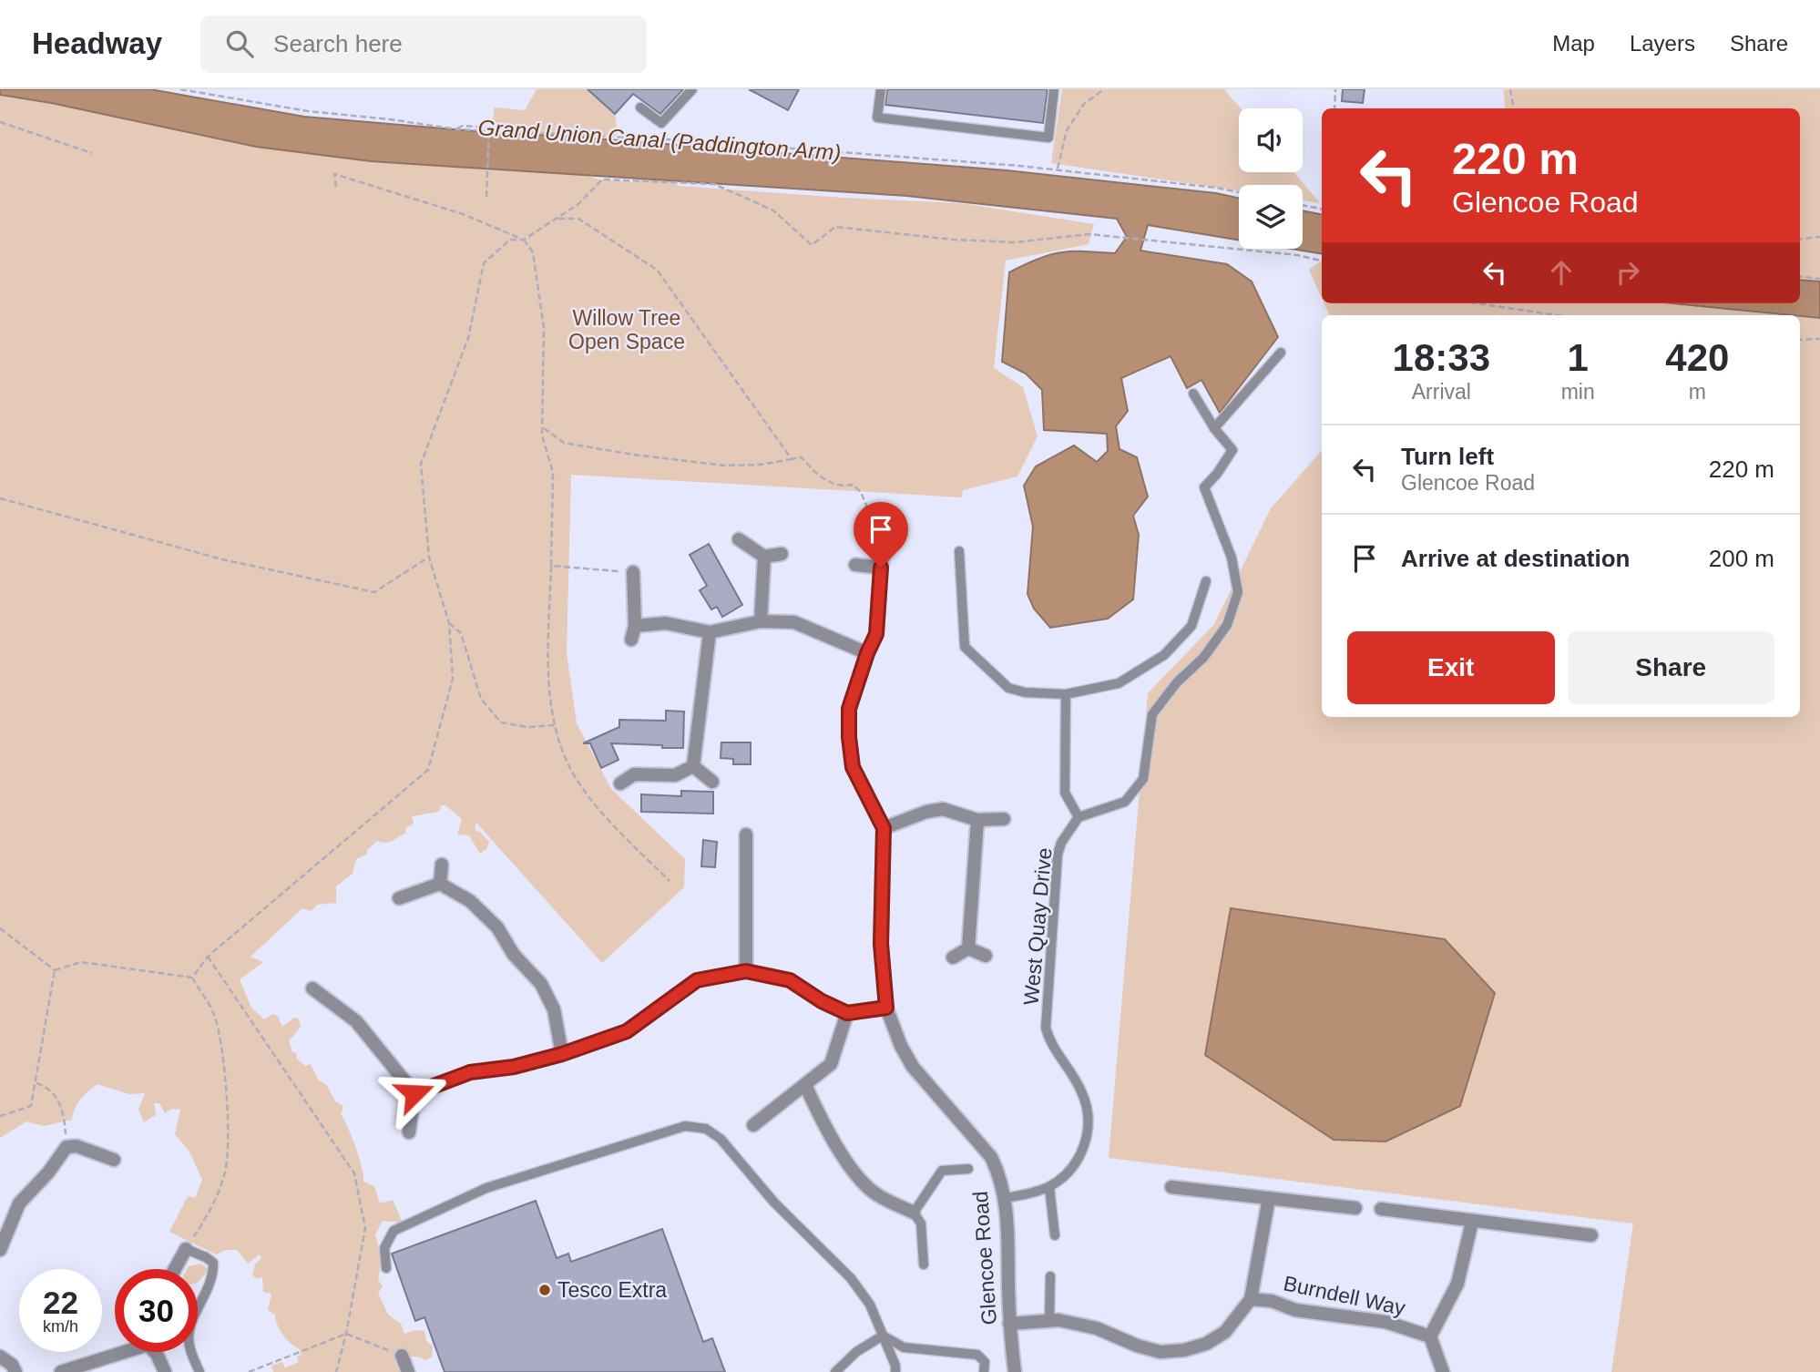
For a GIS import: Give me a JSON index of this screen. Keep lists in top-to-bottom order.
{
  "streets": {
    "street": ["Glencoe Road", "Burndell Way"],
    "lane": ["West Quay Drive"]
  },
  "crossings": [
    ["West Quay Drive", "Glencoe Road"]
  ],
  "water": ["Grand Union Canal (Paddington Arm)"],
  "parks": ["Willow Tree Open Space"],
  "places": ["Tesco Extra"],
  "page": {
    "header": "Headway",
    "search": "Search here",
    "nav": ["Map", "Layers", "Share"],
    "turn": ["220 m", "Glencoe Road"],
    "eta": [
      "18:33",
      "Arrival",
      "1",
      "min",
      "420",
      "m"
    ],
    "list": [
      {
        "name": "Turn left",
        "note": "Glencoe Road",
        "value": "220 m"
      },
      {
        "name": "Arrive at destination",
        "value": "200 m"
      }
    ],
    "buttons": ["Exit", "Share"],
    "speed": "22 km/h",
    "limit": "30"
  }
}
